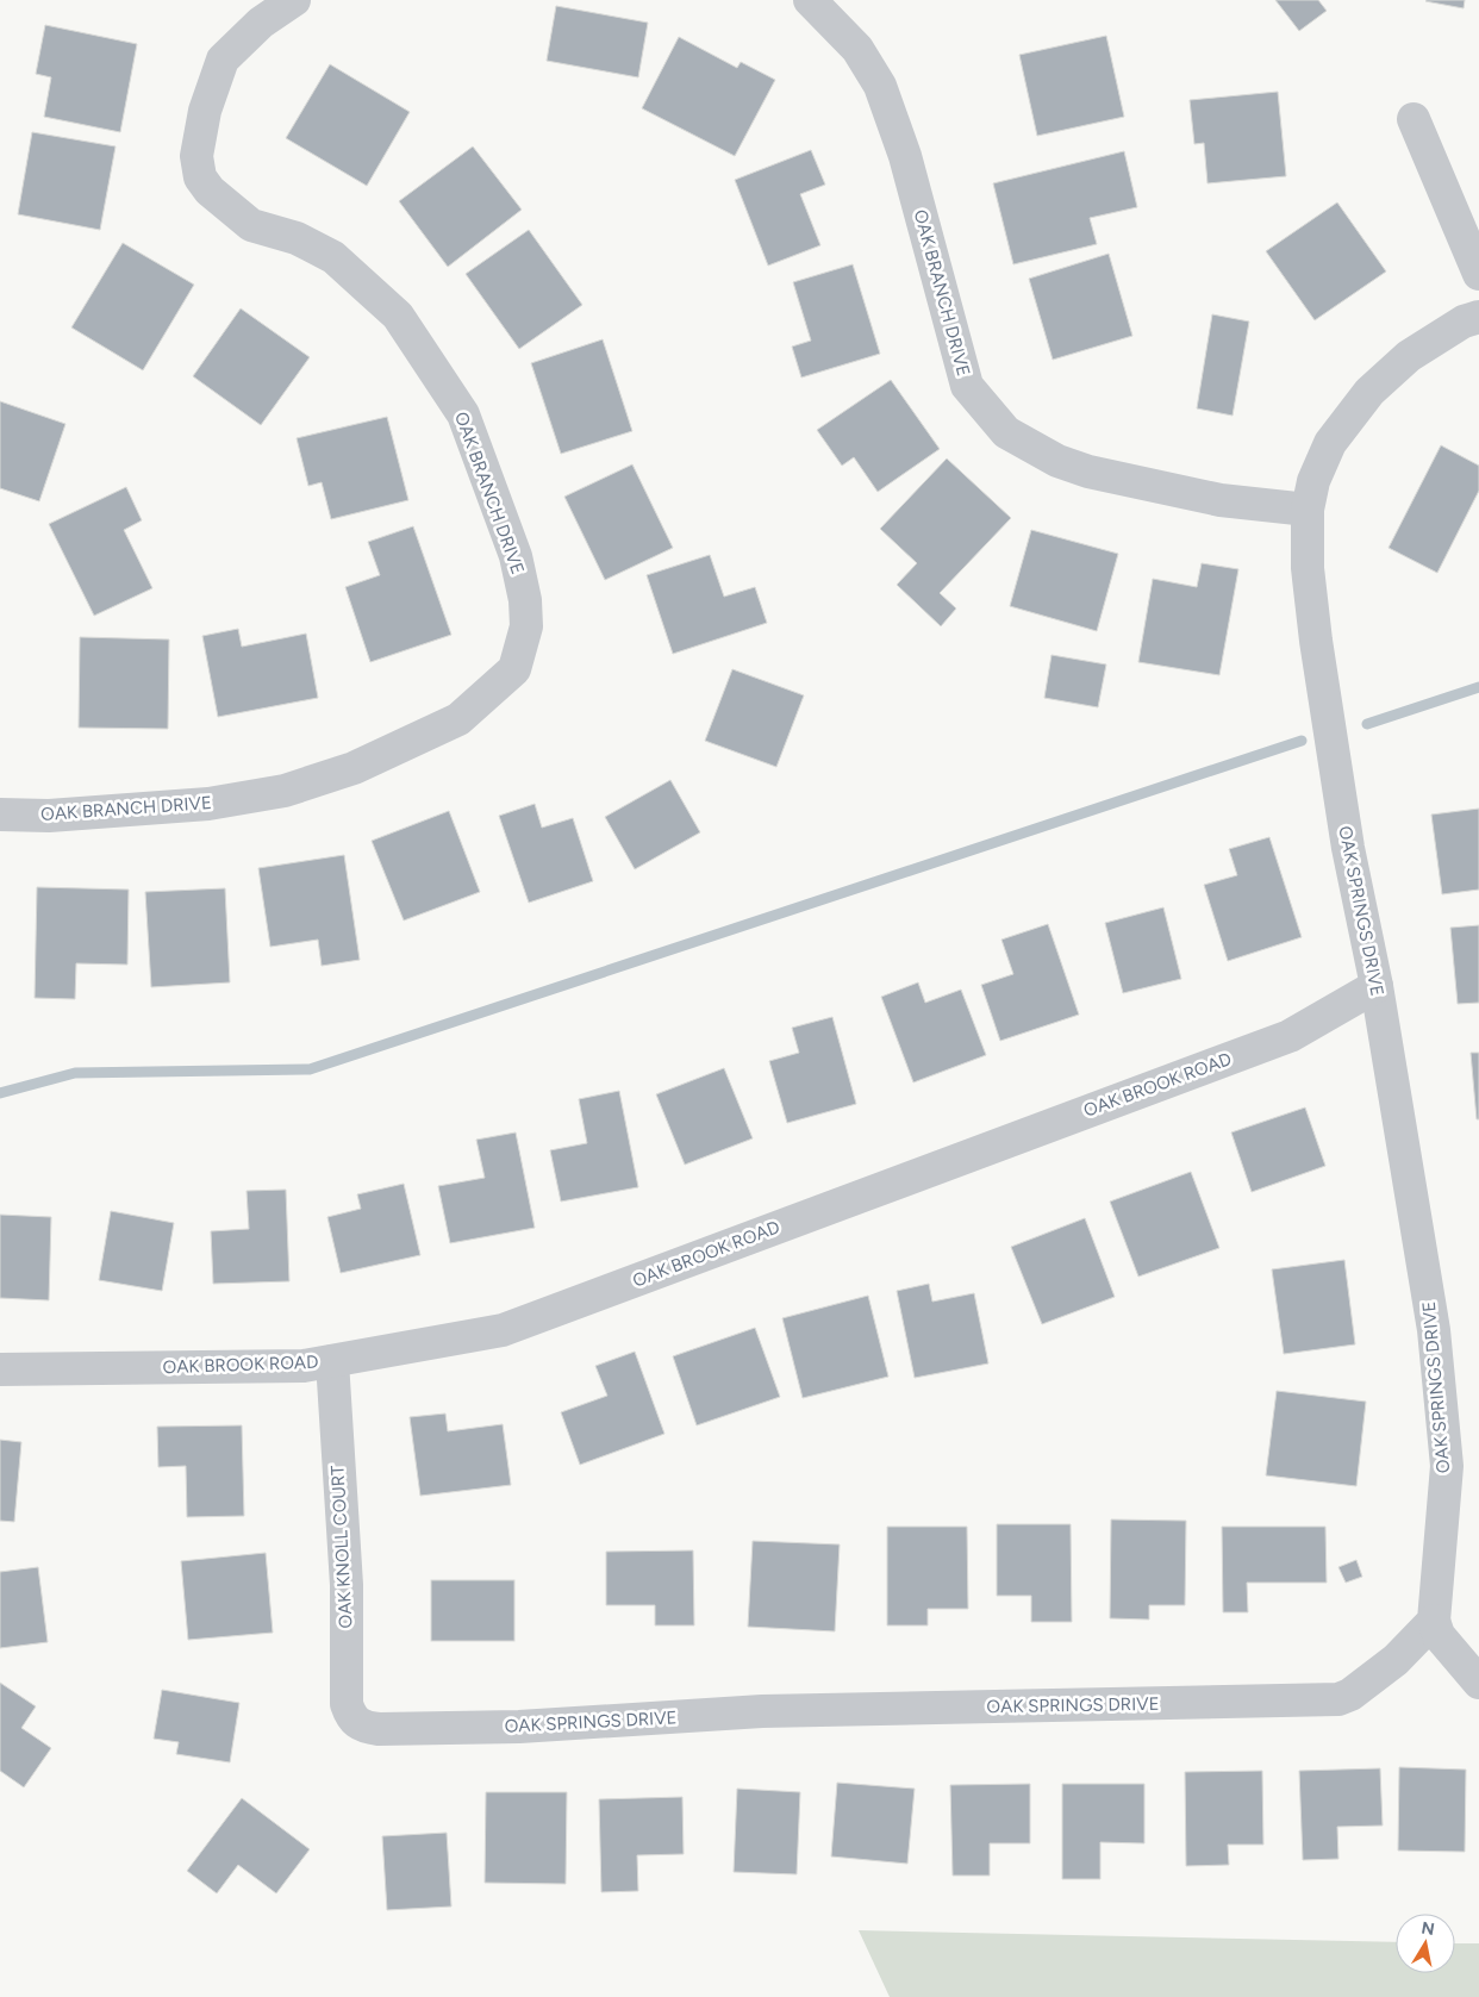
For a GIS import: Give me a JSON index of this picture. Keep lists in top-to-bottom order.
{
  "streets": {
    "street": [
      "OAK BRANCH DRIVE",
      "OAK SPRINGS DRIVE",
      "OAK BROOK ROAD",
      "OAK KNOLL COURT"
    ]
  },
  "crossings": [
    ["OAK BRANCH DRIVE", "OAK SPRINGS DRIVE"],
    ["OAK SPRINGS DRIVE", "OAK BROOK ROAD"],
    ["OAK SPRINGS DRIVE", "OAK KNOLL COURT"],
    ["OAK BROOK ROAD", "OAK KNOLL COURT"]
  ],
  "north": "top"
}
